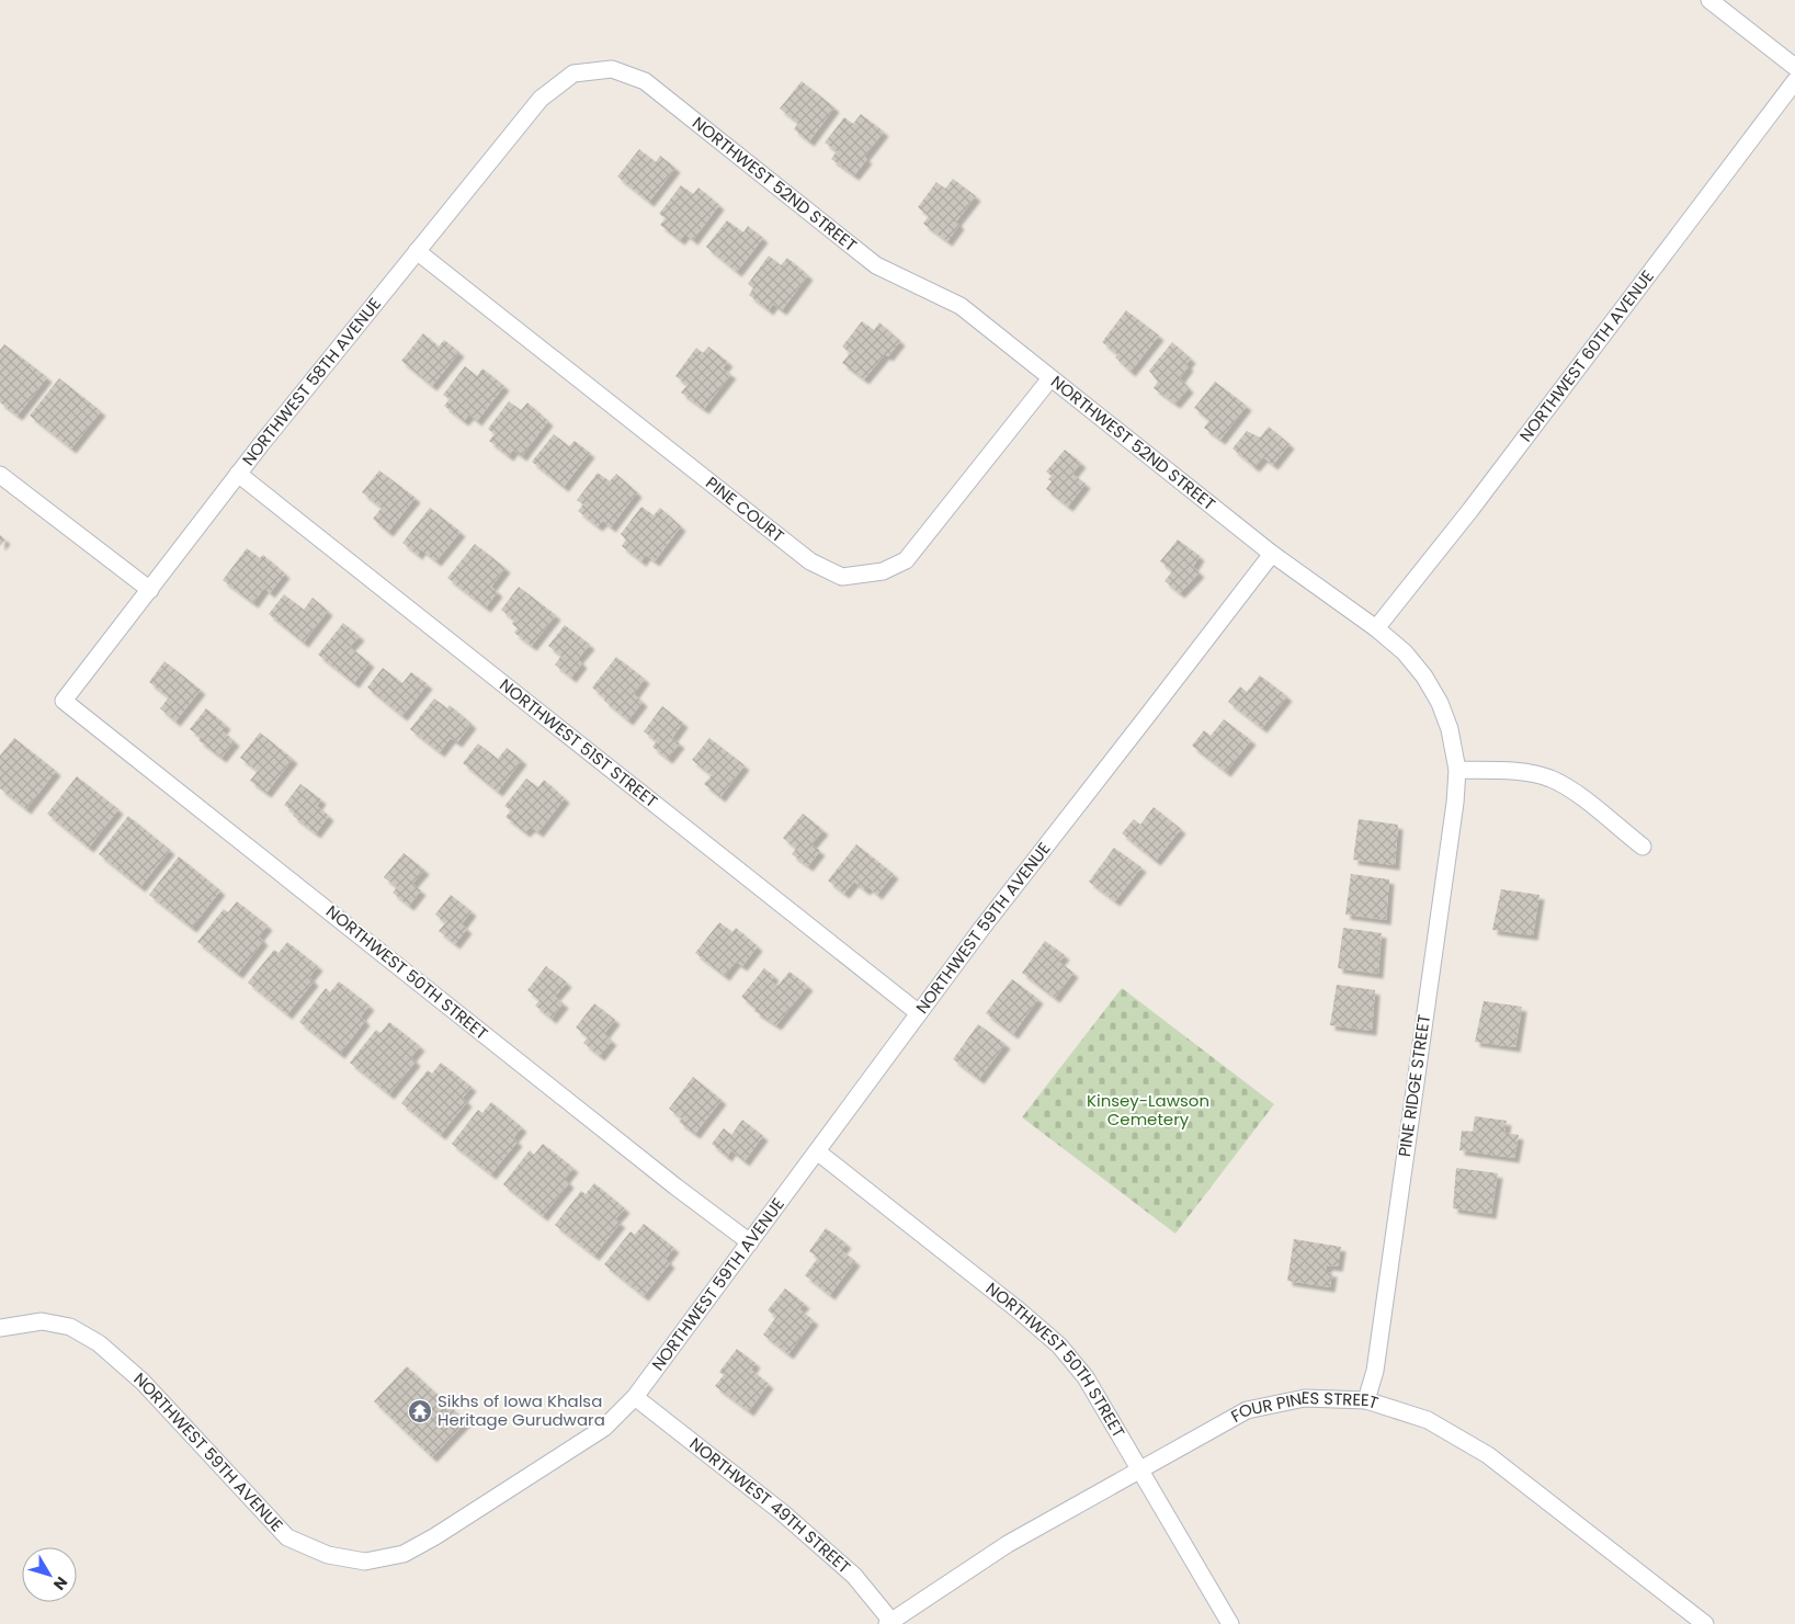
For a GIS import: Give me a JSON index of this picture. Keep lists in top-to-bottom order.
{
  "streets": {
    "street": [
      "NORTHWEST 52ND STREET",
      "NORTHWEST 60TH AVENUE",
      "NORTHWEST 58TH AVENUE",
      "PINE COURT",
      "NORTHWEST 51ST STREET",
      "NORTHWEST 59TH AVENUE",
      "NORTHWEST 50TH STREET",
      "PINE RIDGE STREET",
      "FOUR PINES STREET",
      "NORTHWEST 49TH STREET"
    ]
  },
  "crossings": [
    ["NORTHWEST 52ND STREET", "NORTHWEST 60TH AVENUE"],
    ["NORTHWEST 52ND STREET", "NORTHWEST 58TH AVENUE"],
    ["NORTHWEST 52ND STREET", "PINE COURT"],
    ["NORTHWEST 52ND STREET", "NORTHWEST 59TH AVENUE"],
    ["NORTHWEST 52ND STREET", "PINE RIDGE STREET"],
    ["NORTHWEST 58TH AVENUE", "PINE COURT"],
    ["NORTHWEST 58TH AVENUE", "NORTHWEST 51ST STREET"],
    ["NORTHWEST 58TH AVENUE", "NORTHWEST 50TH STREET"],
    ["NORTHWEST 51ST STREET", "NORTHWEST 59TH AVENUE"],
    ["NORTHWEST 59TH AVENUE", "NORTHWEST 50TH STREET"],
    ["NORTHWEST 59TH AVENUE", "NORTHWEST 49TH STREET"],
    ["NORTHWEST 50TH STREET", "FOUR PINES STREET"],
    ["PINE RIDGE STREET", "FOUR PINES STREET"],
    ["FOUR PINES STREET", "NORTHWEST 49TH STREET"]
  ],
  "parks": ["Kinsey-Lawson Cemetery"],
  "places": {
    "temple": ["Sikhs of Iowa Khalsa Heritage Gurudwara"]
  },
  "north": "bottom right"
}
